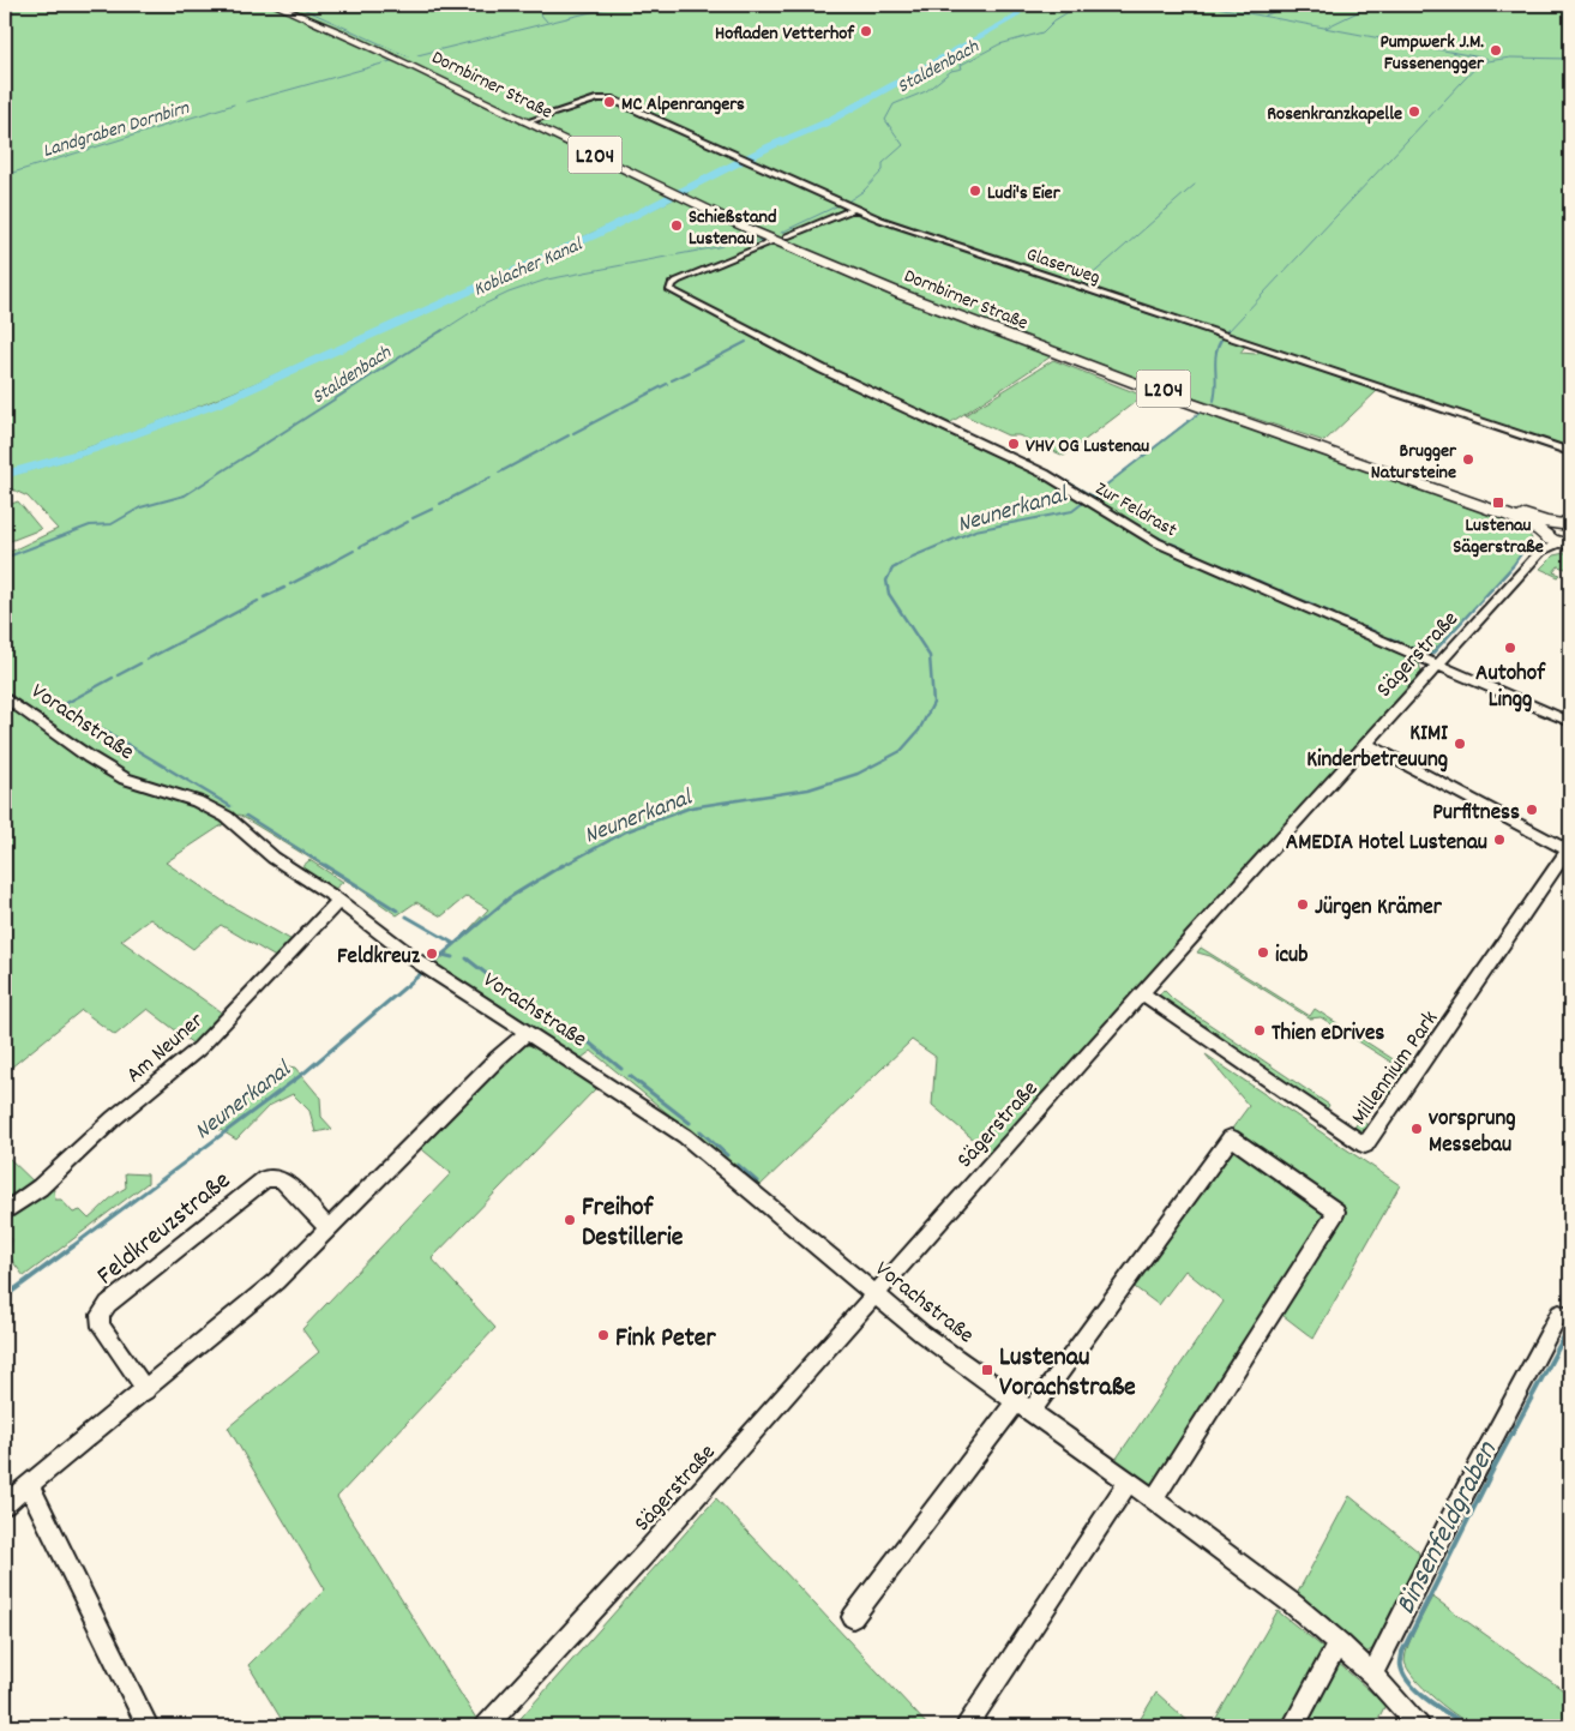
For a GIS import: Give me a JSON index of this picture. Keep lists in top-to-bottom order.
{
  "streets": {
    "main road": ["Dornbirner Straße", "L204"],
    "street": [
      "Glaserweg",
      "Zur Feldrast",
      "Sägerstraße",
      "Vorachstraße",
      "Am Neuner",
      "Millennium Park",
      "Feldkreuzstraße"
    ]
  },
  "crossings": [
    ["Dornbirner Straße", "L204"],
    ["Dornbirner Straße", "Glaserweg"],
    ["Dornbirner Straße", "Sägerstraße"],
    ["Zur Feldrast", "Sägerstraße"],
    ["Sägerstraße", "Vorachstraße"],
    ["Sägerstraße", "Millennium Park"],
    ["Vorachstraße", "Am Neuner"]
  ],
  "water": [
    "Staldenbach",
    "Landgraben Dornbirn",
    "Koblacher Kanal",
    "Neunerkanal",
    "Binsenfeldgraben"
  ],
  "places": {
    "other": [
      "Hofladen Vetterhof",
      "Pumpwerk J.M. Fussenengger",
      "MC Alpenrangers",
      "Rosenkranzkapelle",
      "Ludi's Eier",
      "Schießstand Lustenau",
      "VHV OG Lustenau",
      "Brugger Natursteine",
      "Autohof Lingg",
      "KIMI Kinderbetreuung",
      "Purfitness",
      "AMEDIA Hotel Lustenau",
      "Jürgen Krämer",
      "icub",
      "Feldkreuz",
      "Thien eDrives",
      "vorsprung Messebau",
      "Freihof Destillerie",
      "Fink Peter"
    ],
    "transit": ["Lustenau Sägerstraße", "Lustenau Vorachstraße"]
  }
}
